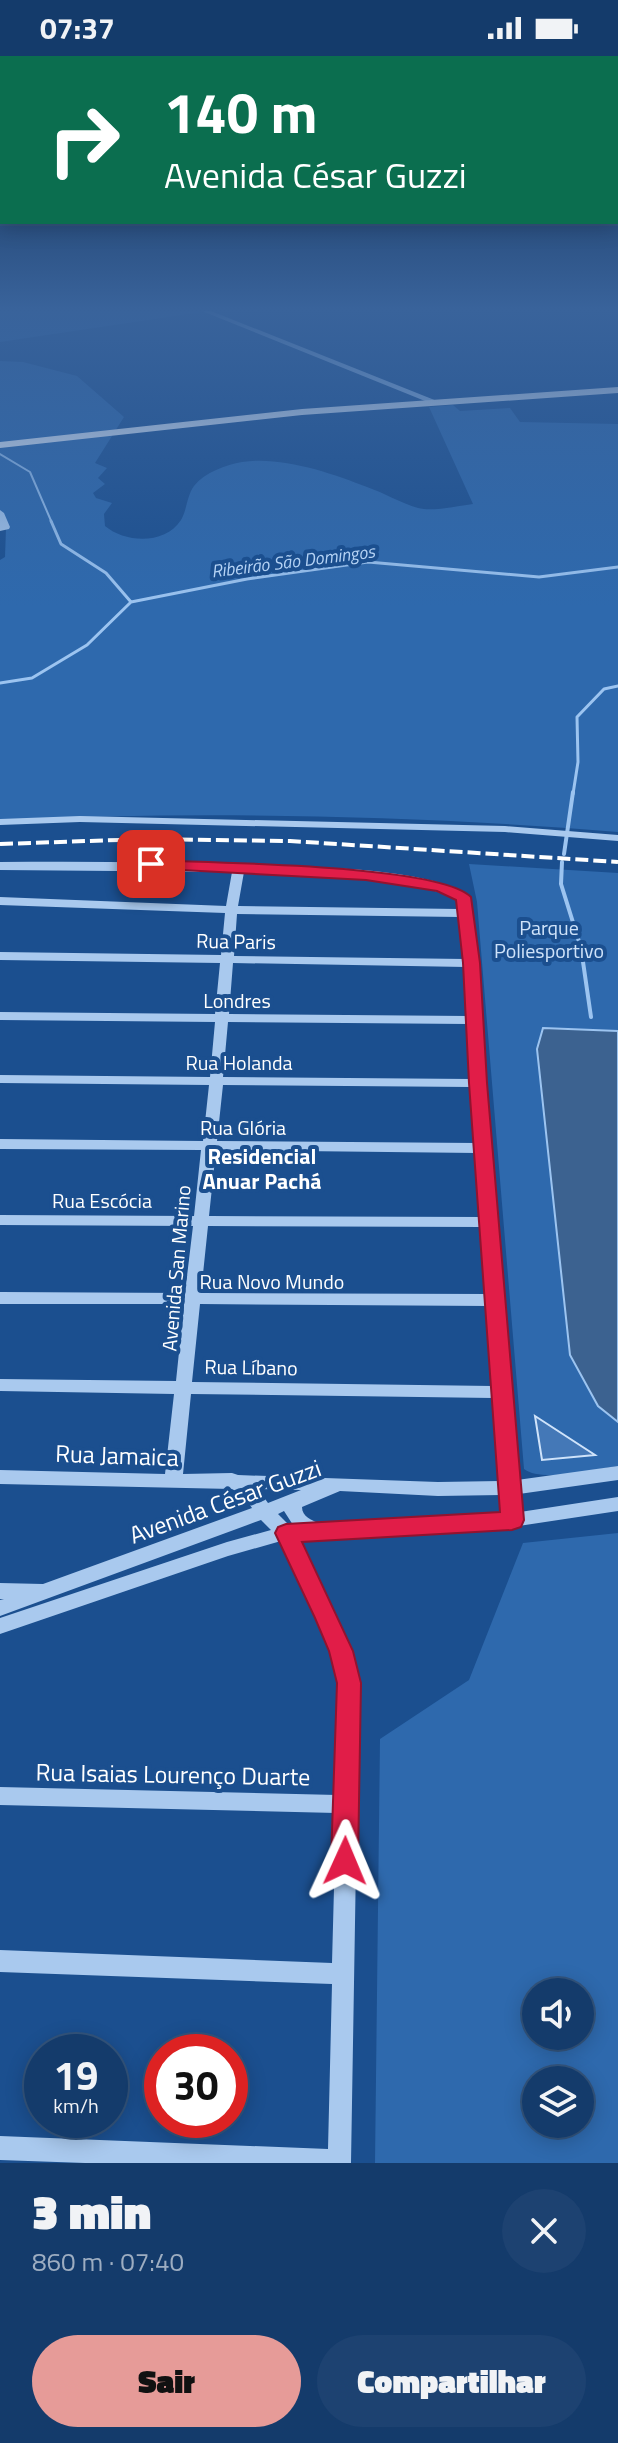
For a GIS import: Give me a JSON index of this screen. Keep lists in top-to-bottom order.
{
  "streets": {
    "street": [
      "Rua Paris",
      "Londres",
      "Rua Holanda",
      "Rua Glória",
      "Rua Escócia",
      "Avenida San Marino",
      "Rua Novo Mundo",
      "Rua Líbano",
      "Rua Jamaica",
      "Avenida César Guzzi",
      "Rua Isaias Lourenço Duarte"
    ]
  },
  "crossings": [
    ["Rua Paris", "Avenida San Marino"],
    ["Londres", "Avenida San Marino"],
    ["Rua Holanda", "Avenida San Marino"],
    ["Rua Glória", "Avenida San Marino"],
    ["Rua Escócia", "Avenida San Marino"],
    ["Avenida San Marino", "Rua Novo Mundo"],
    ["Avenida San Marino", "Rua Líbano"],
    ["Avenida San Marino", "Rua Jamaica"],
    ["Rua Jamaica", "Avenida César Guzzi"]
  ],
  "districts": ["Residencial Anuar Pachá"],
  "water": ["Ribeirão São Domingos"],
  "parks": ["Parque Poliesportivo"],
  "page": {
    "status": "07:37",
    "turn": ["140 m", "Avenida César Guzzi"],
    "speed": "19 km/h",
    "limit": "30",
    "heading": ["3 min", "860 m · 07:40"],
    "buttons": ["Sair", "Compartilhar"]
  }
}
